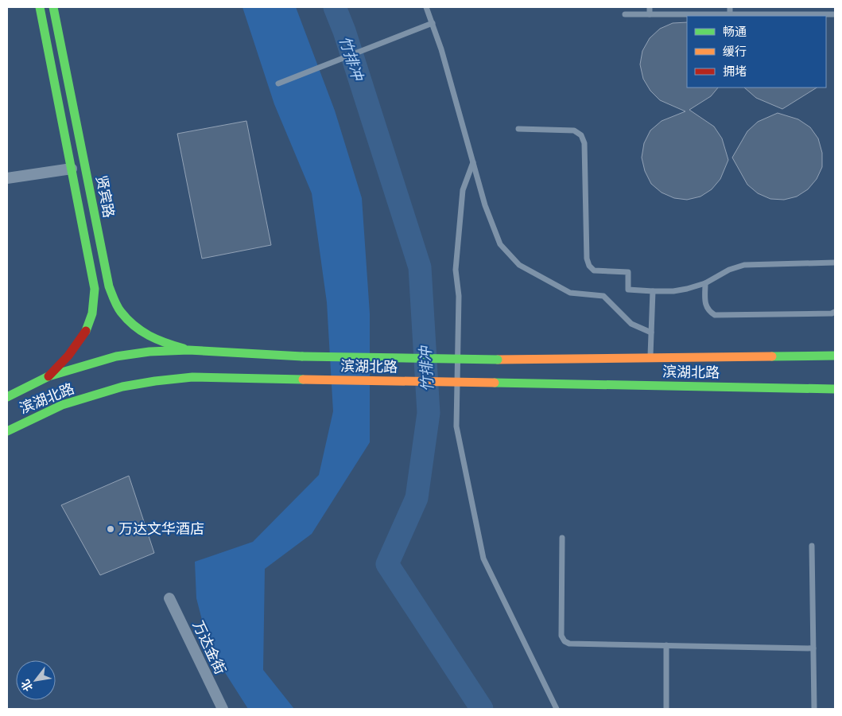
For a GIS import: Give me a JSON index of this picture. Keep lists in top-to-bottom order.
{
  "streets": {
    "main road": ["贤宾路", "滨湖北路"],
    "street": ["万达金街"]
  },
  "crossings": [
    ["贤宾路", "滨湖北路"]
  ],
  "water": ["竹排冲"],
  "places": ["万达文华酒店"],
  "legend": ["畅通", "缓行", "拥堵"],
  "north": "bottom left"
}
